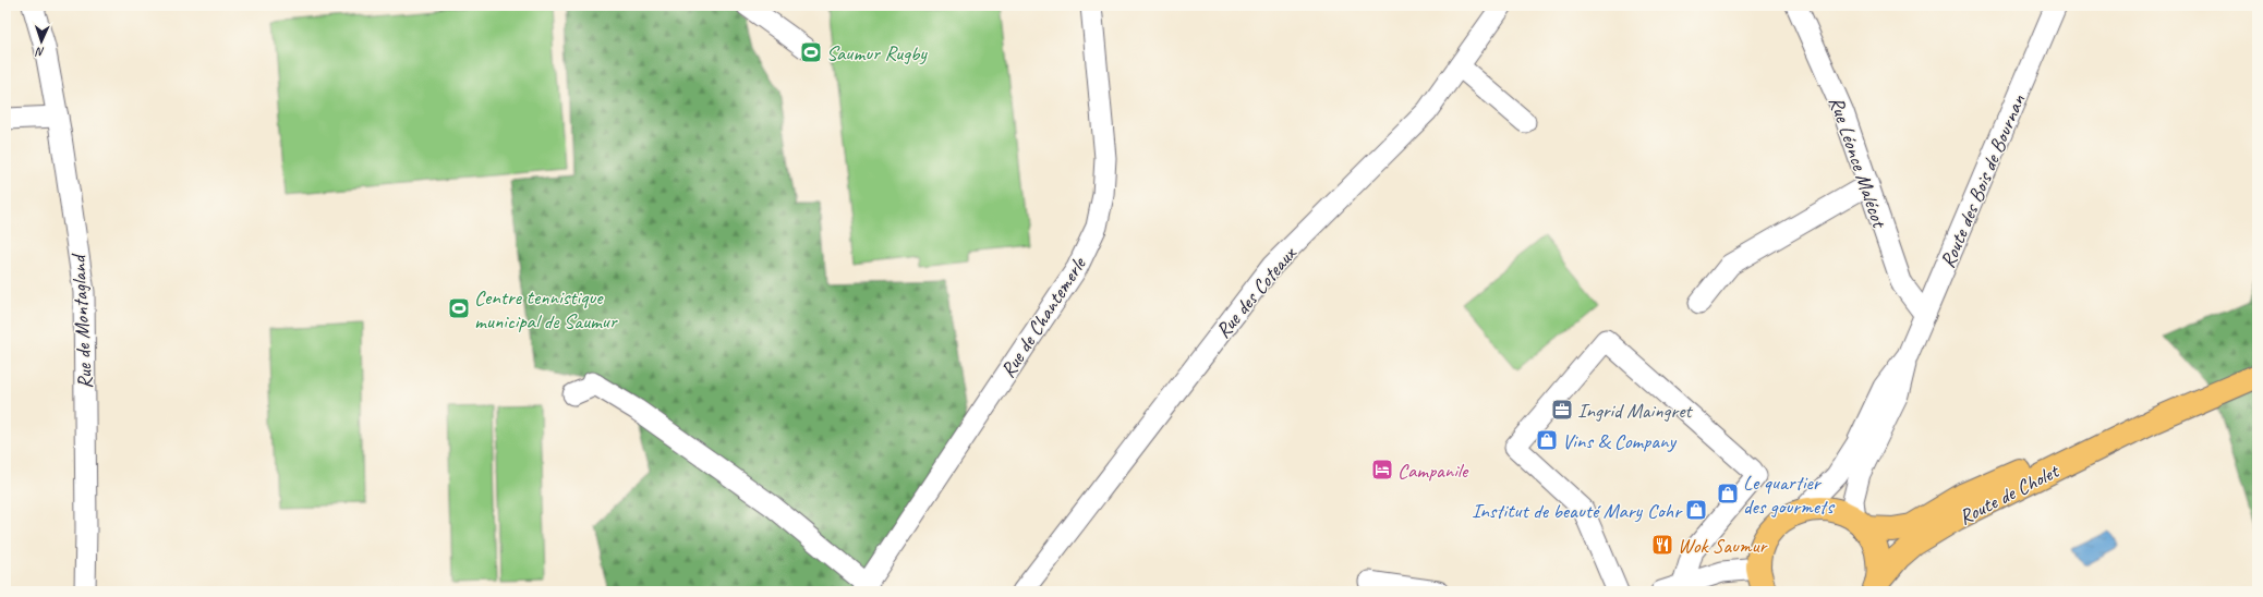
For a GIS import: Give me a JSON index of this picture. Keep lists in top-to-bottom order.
{
  "streets": {
    "main road": ["Route de Cholet"],
    "street": [
      "Rue Léonce Malécot",
      "Route des Bois de Bournan",
      "Rue des Coteaux",
      "Rue de Chantemerle",
      "Rue de Montagland"
    ]
  },
  "crossings": [
    ["Rue Léonce Malécot", "Route des Bois de Bournan"],
    ["Route des Bois de Bournan", "Route de Cholet"]
  ],
  "places": {
    "sports": ["Saumur Rugby", "Centre tennistique municipal de Saumur"],
    "office": ["Ingrid Maingret"],
    "shop": ["Vins & Company", "Le quartier des gourmets", "Institut de beauté Mary Cohr"],
    "hotel": ["Campanile"],
    "restaurant": ["Wok Saumur"]
  },
  "north": "bottom"
}
